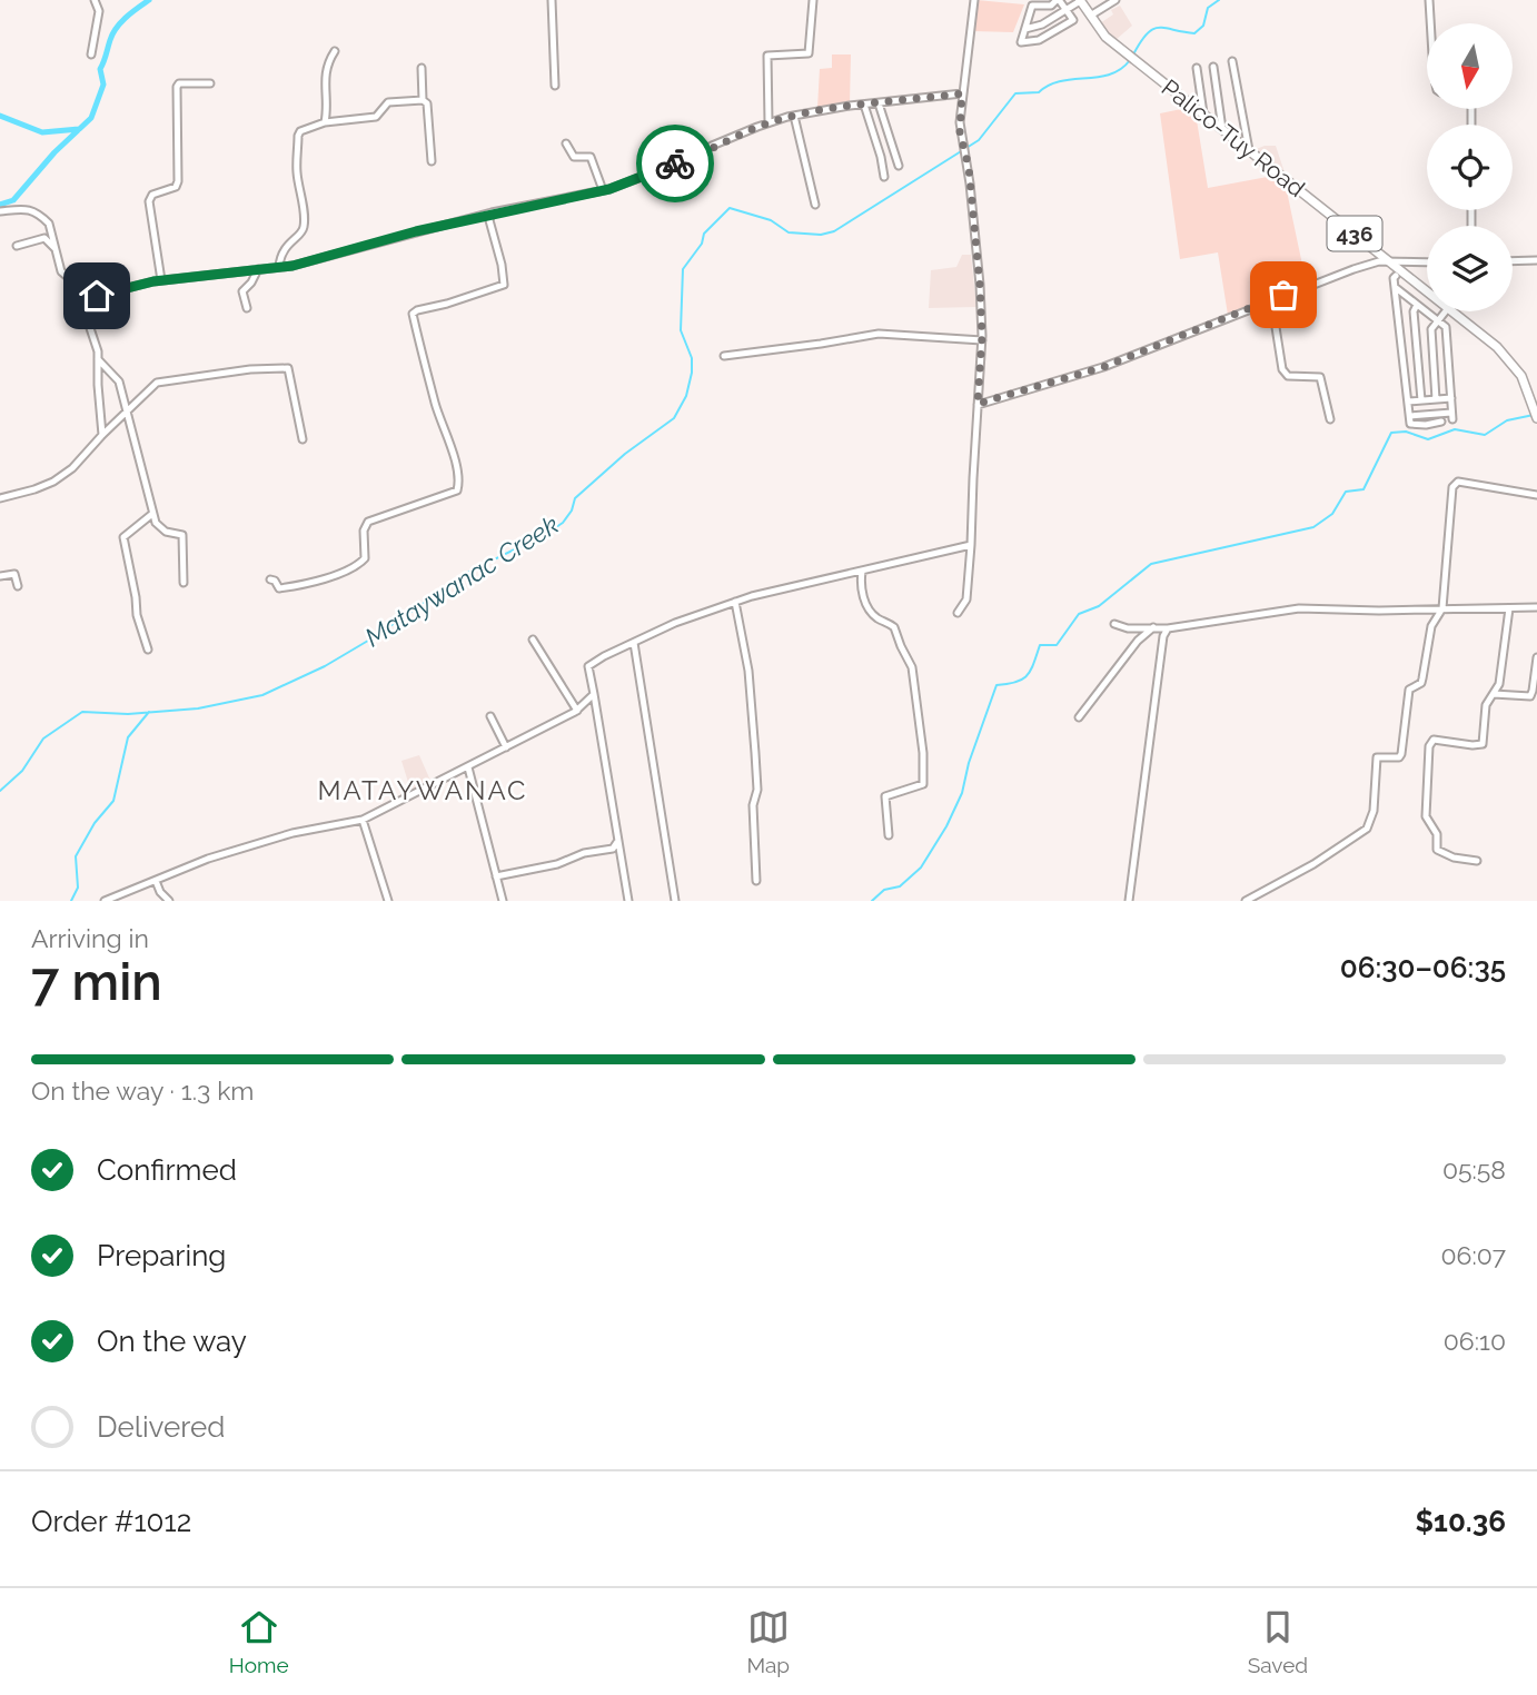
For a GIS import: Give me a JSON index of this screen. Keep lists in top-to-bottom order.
{
  "streets": {
    "main road": ["Palico-Tuy Road", "436"]
  },
  "districts": ["MATAYWANAC"],
  "water": ["Mataywanac Creek"],
  "north": "bottom",
  "page": {
    "heading": ["7 min", "Arriving in", "06:30–06:35"],
    "panel": ["Order #1012", "$10.36"],
    "bar": "On the way · 1.3 km",
    "list": [
      ["Confirmed", "05:58"],
      ["Preparing", "06:07"],
      ["On the way", "06:10"],
      "Delivered"
    ],
    "tabs": ["Home", "Map", "Saved"]
  }
}
